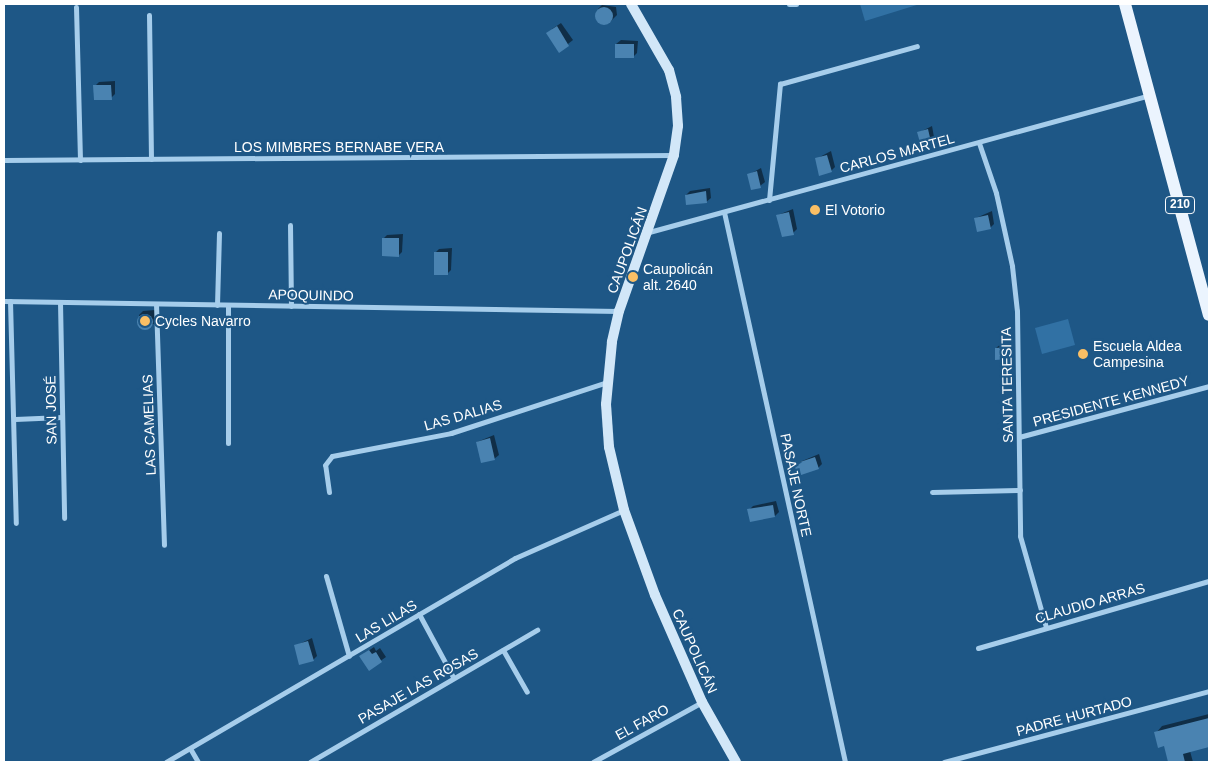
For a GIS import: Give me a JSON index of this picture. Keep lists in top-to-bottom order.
{
  "streets": {
    "main road": ["210"],
    "street": [
      "LOS MIMBRES BERNABE VERA",
      "CARLOS MARTEL",
      "CAUPOLICÁN",
      "APOQUINDO",
      "SANTA TERESITA",
      "PRESIDENTE KENNEDY",
      "SAN JOSÉ",
      "LAS DALIAS",
      "LAS CAMELIAS",
      "PASAJE NORTE",
      "CLAUDIO ARRAS",
      "LAS LILAS",
      "PASAJE LAS ROSAS",
      "PADRE HURTADO",
      "EL FARO"
    ]
  },
  "crossings": [
    ["LOS MIMBRES BERNABE VERA", "CAUPOLICÁN"],
    ["CARLOS MARTEL", "210"],
    ["CARLOS MARTEL", "CAUPOLICÁN"],
    ["CARLOS MARTEL", "SANTA TERESITA"],
    ["CARLOS MARTEL", "PASAJE NORTE"],
    ["CAUPOLICÁN", "APOQUINDO"],
    ["CAUPOLICÁN", "LAS DALIAS"],
    ["CAUPOLICÁN", "LAS LILAS"],
    ["CAUPOLICÁN", "EL FARO"],
    ["APOQUINDO", "SAN JOSÉ"],
    ["APOQUINDO", "LAS CAMELIAS"],
    ["SANTA TERESITA", "PRESIDENTE KENNEDY"],
    ["SANTA TERESITA", "CLAUDIO ARRAS"]
  ],
  "places": [
    "El Votorio",
    "Caupolicán alt. 2640",
    "Cycles Navarro",
    "Escuela Aldea Campesina"
  ]
}
